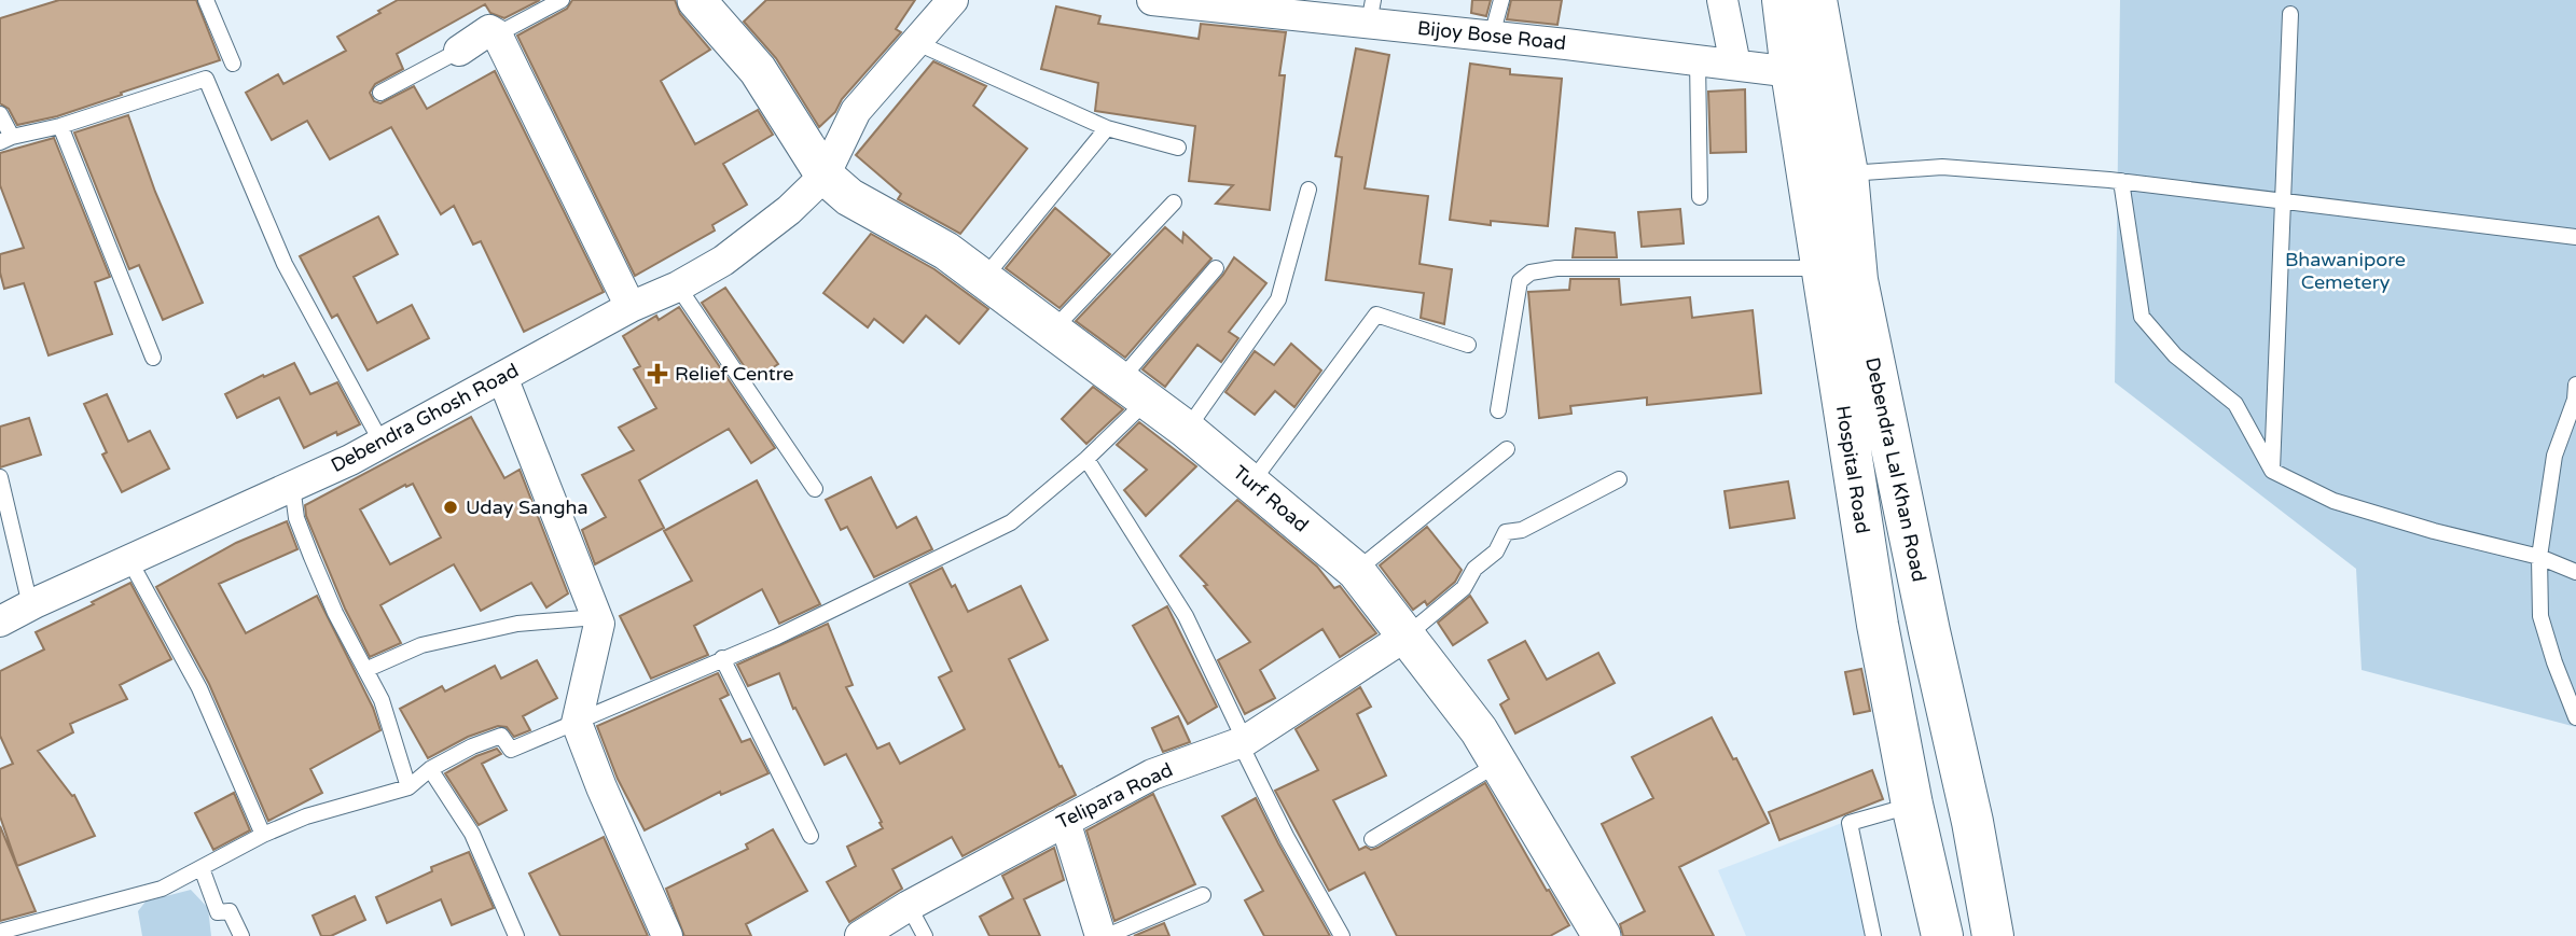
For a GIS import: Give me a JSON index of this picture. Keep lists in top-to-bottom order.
{
  "streets": {
    "main road": ["Hospital Road", "Debendra Lal Khan Road"],
    "street": [
      "Bijoy Bose Road",
      "Debendra Ghosh Road",
      "Turf Road",
      "Telipara Road"
    ]
  },
  "crossings": [
    ["Bijoy Bose Road", "Hospital Road"],
    ["Bijoy Bose Road", "Debendra Lal Khan Road"],
    ["Debendra Ghosh Road", "Turf Road"],
    ["Hospital Road", "Debendra Lal Khan Road"],
    ["Turf Road", "Telipara Road"]
  ],
  "parks": ["Bhawanipore Cemetery"],
  "places": {
    "health": ["Relief Centre"],
    "other": ["Uday Sangha"]
  }
}
